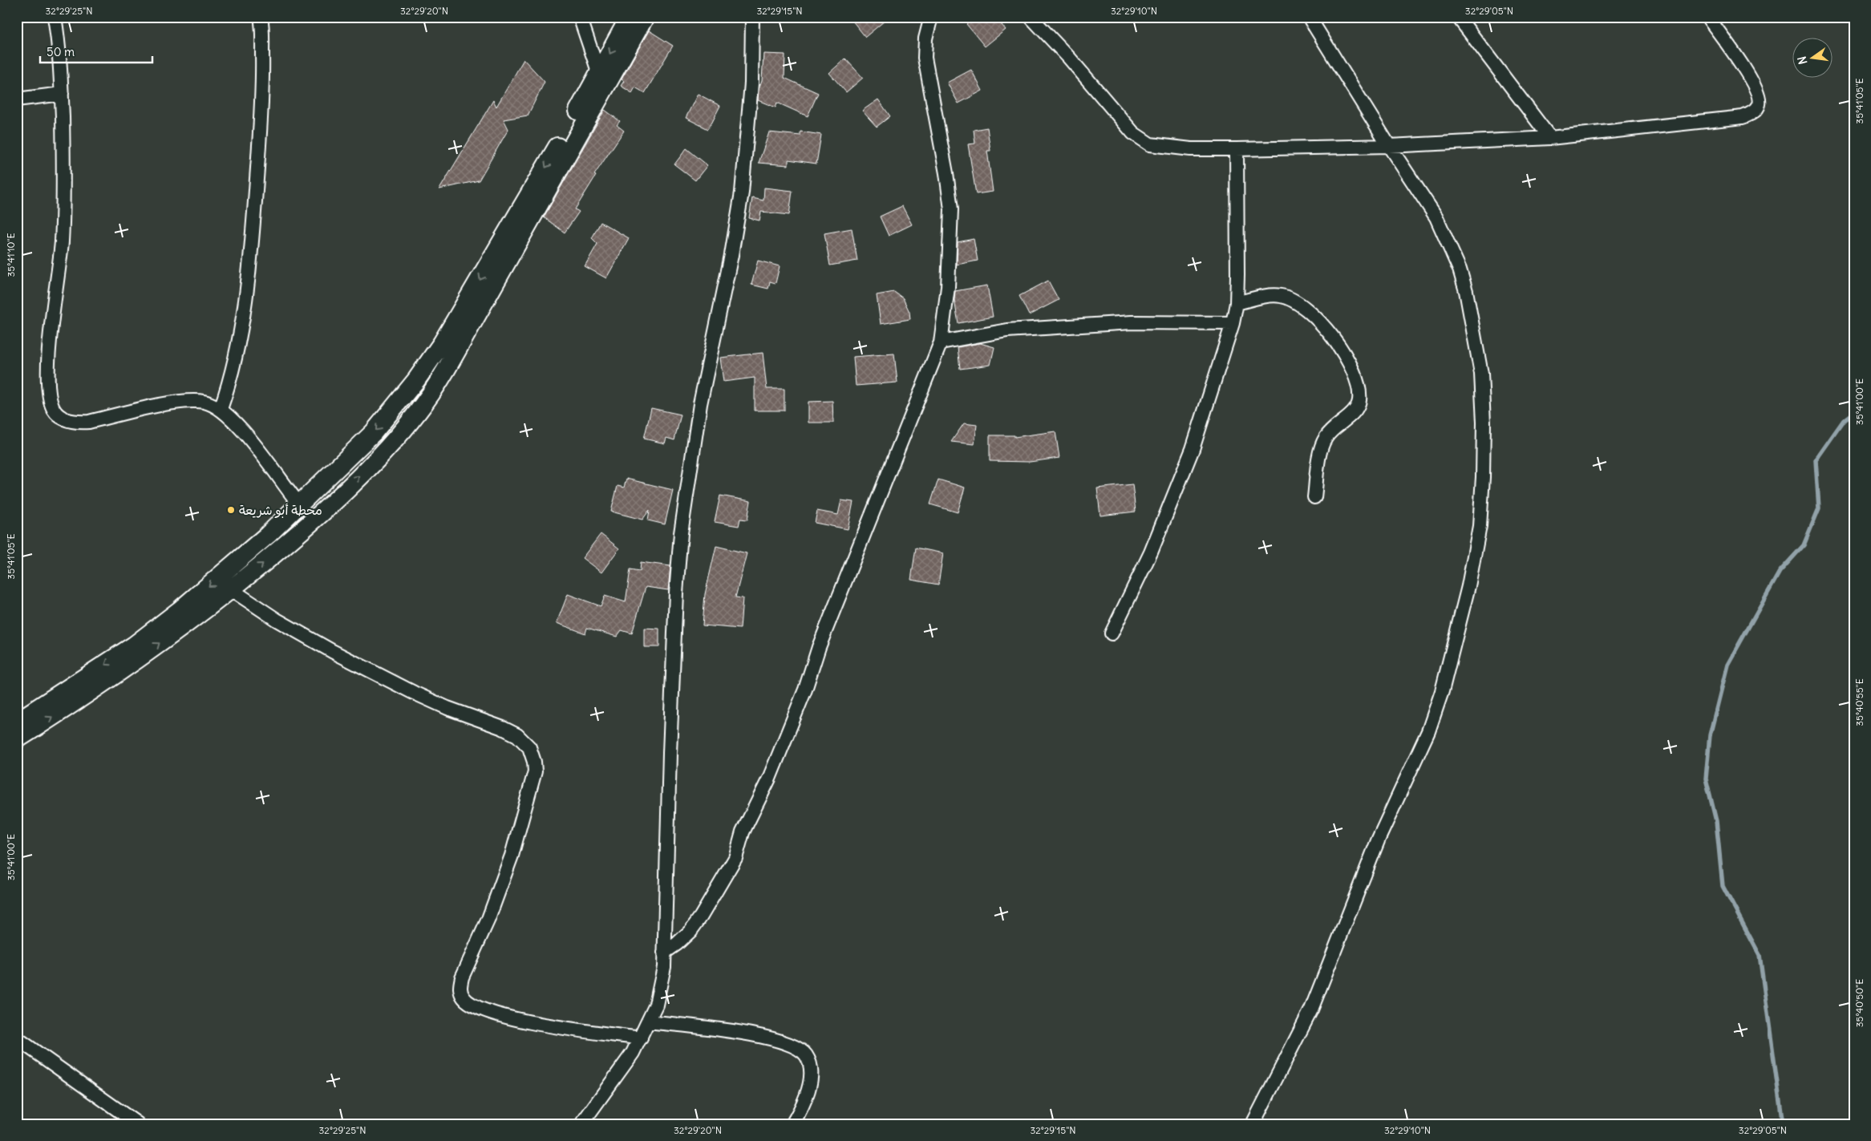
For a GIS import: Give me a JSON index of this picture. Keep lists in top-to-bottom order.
{
  "places": ["محطة أبو شريعة"],
  "scale_bar": "50 m",
  "north": "left",
  "coordinates": [
    "32°29'25\"N",
    "32°29'20\"N",
    "32°29'15\"N",
    "32°29'10\"N",
    "32°29'05\"N",
    "35°41'05\"E",
    "35°41'10\"E",
    "35°41'00\"E",
    "35°40'55\"E",
    "35°40'50\"E"
  ]
}
